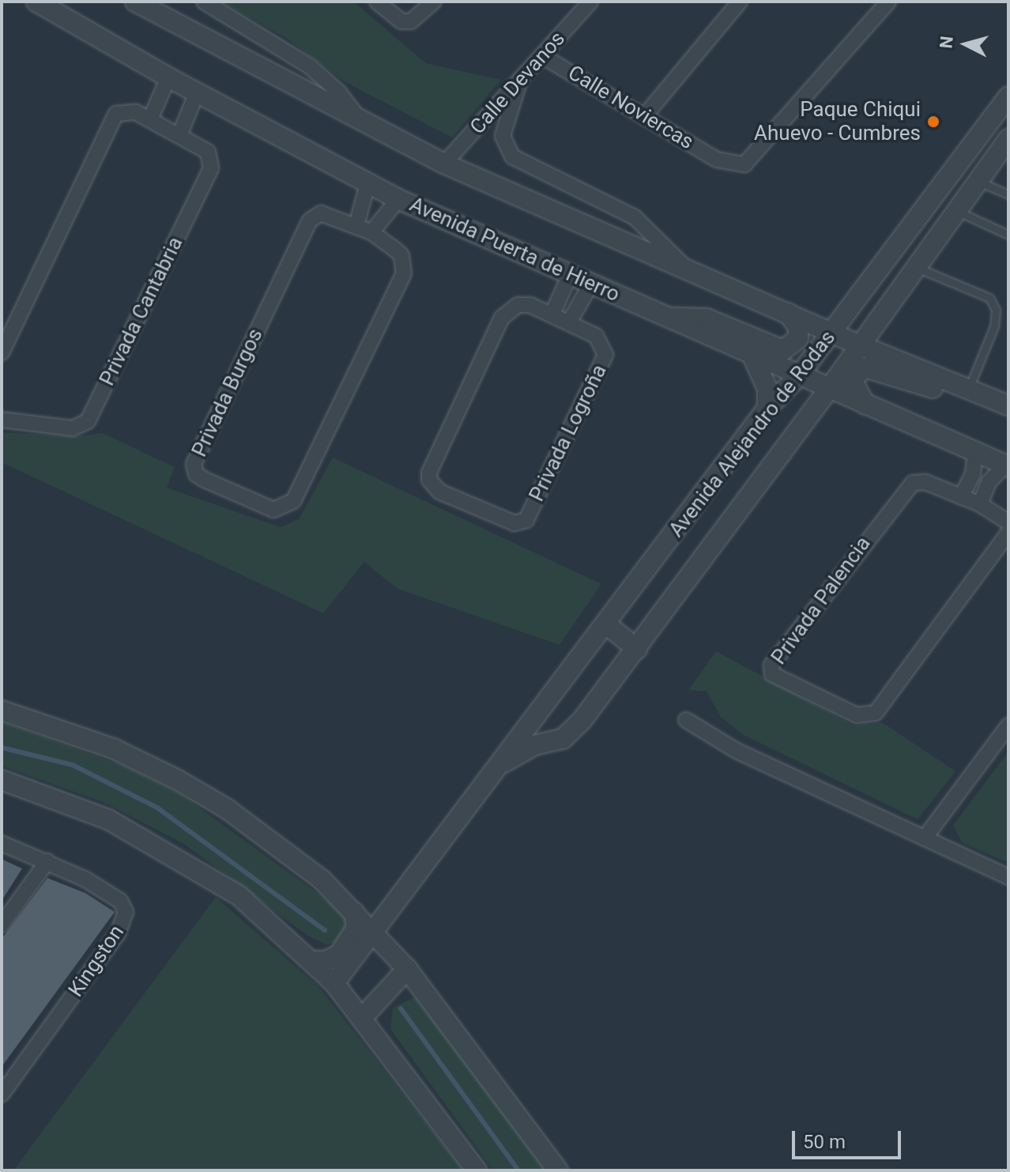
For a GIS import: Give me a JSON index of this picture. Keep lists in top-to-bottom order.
{
  "streets": {
    "street": [
      "Calle Devanos",
      "Calle Noviercas",
      "Avenida Puerta de Hierro",
      "Privada Cantabria",
      "Privada Burgos",
      "Privada Logroña",
      "Avenida Alejandro de Rodas",
      "Privada Palencia",
      "Kingston"
    ]
  },
  "crossings": [
    ["Calle Devanos", "Calle Noviercas"],
    ["Avenida Puerta de Hierro", "Avenida Alejandro de Rodas"]
  ],
  "places": ["Paque Chiqui Ahuevo - Cumbres"],
  "scale_bar": "50 m",
  "north": "left"
}
